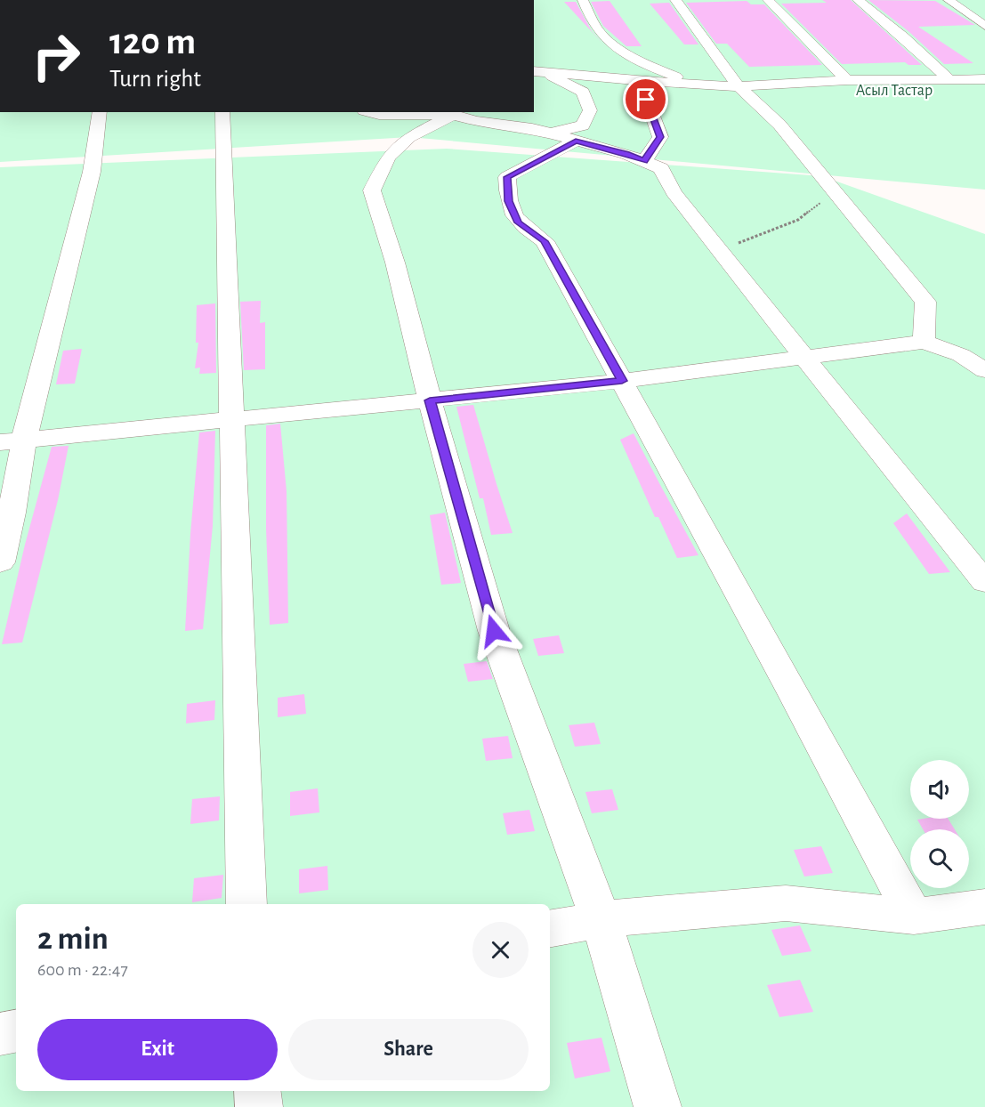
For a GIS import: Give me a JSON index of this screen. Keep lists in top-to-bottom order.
{
  "parks": ["Асыл Тастар"],
  "page": {
    "turn": ["120 m", "Turn right"],
    "heading": ["2 min", "600 m · 22:47"],
    "buttons": ["Exit", "Share"]
  }
}
